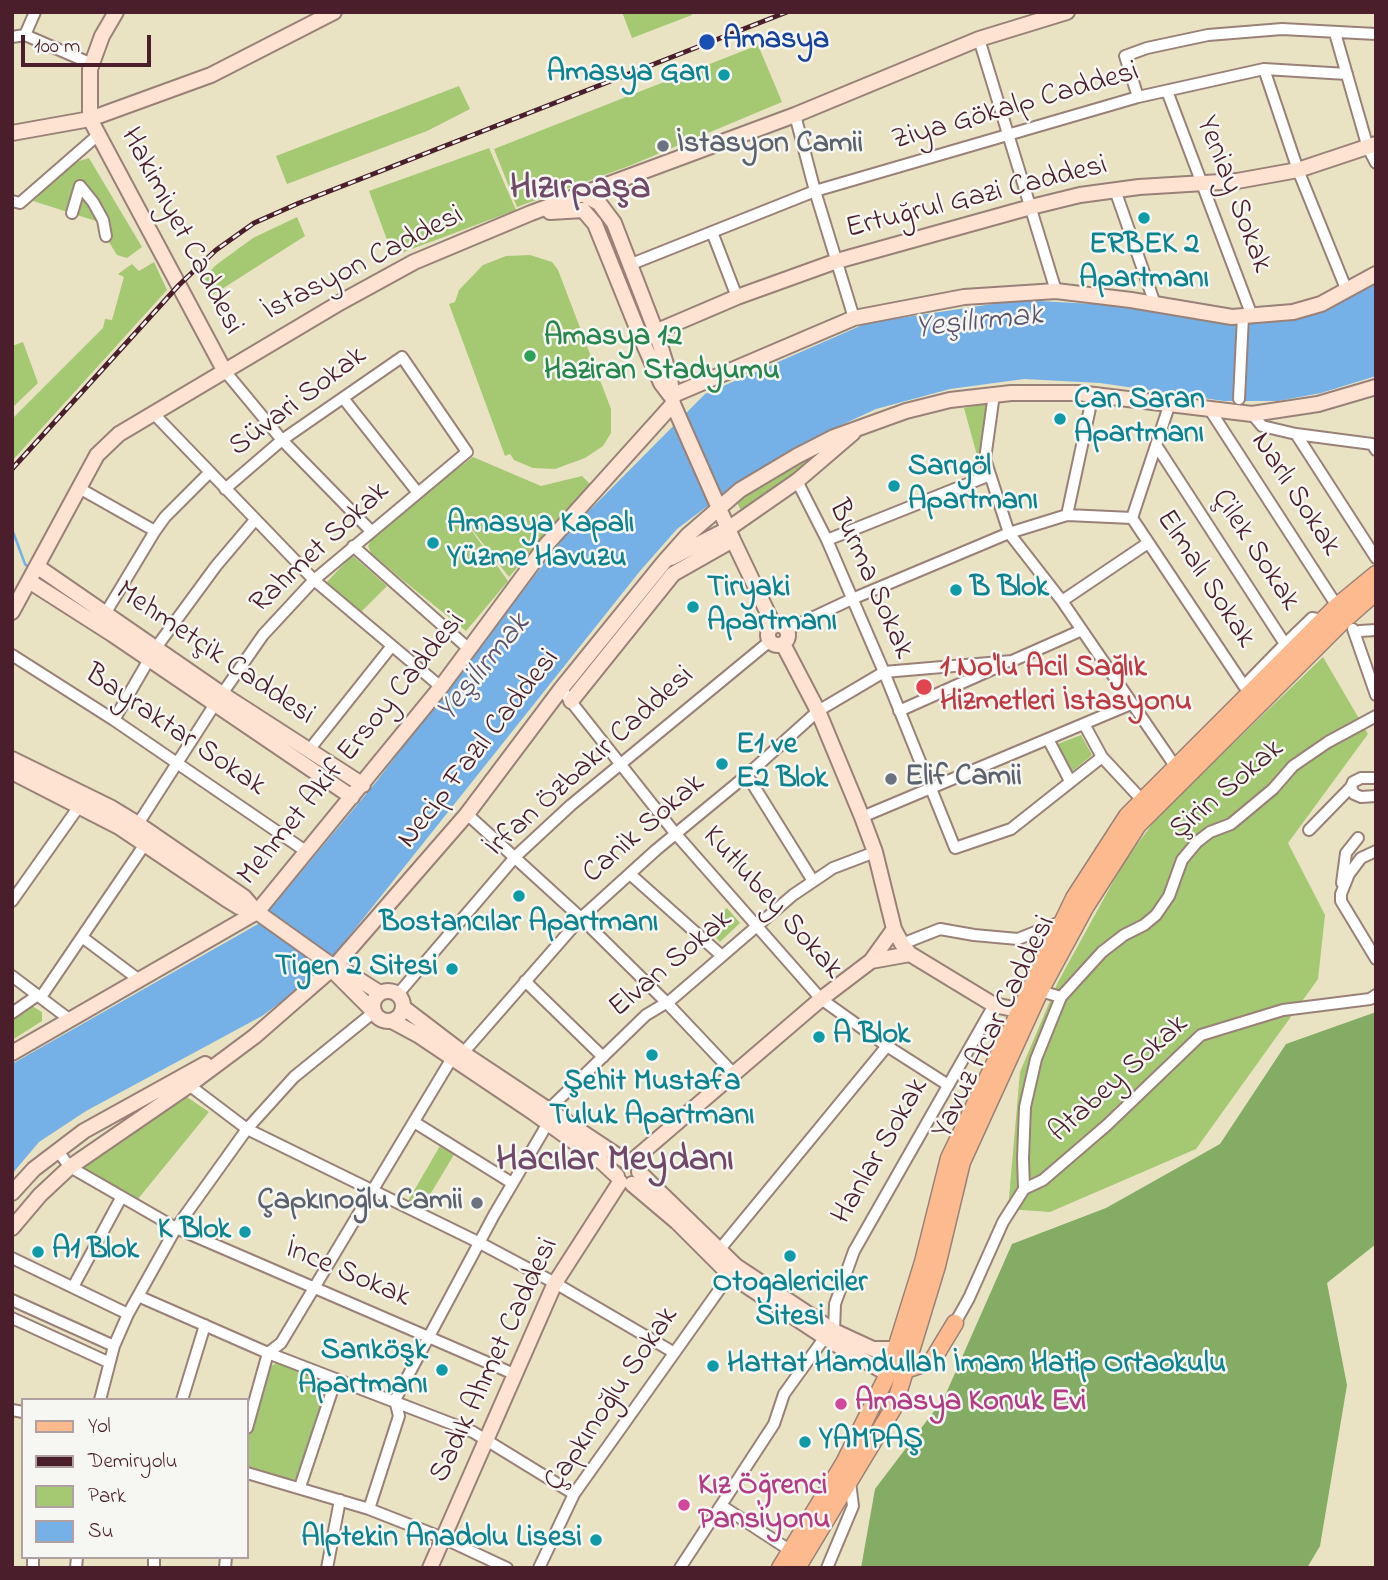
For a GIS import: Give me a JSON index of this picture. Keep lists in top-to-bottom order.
{
  "streets": {
    "main road": ["Yavuz Acar Caddesi"],
    "street": [
      "Ziya Gökalp Caddesi",
      "Yeniay Sokak",
      "Ertuğrul Gazi Caddesi",
      "Hakimiyet Caddesi",
      "İstasyon Caddesi",
      "Süvari Sokak",
      "Narlı Sokak",
      "Rahmet Sokak",
      "Çilek Sokak",
      "Burma Sokak",
      "Elmalı Sokak",
      "Mehmetçik Caddesi",
      "Bayraktar Sokak",
      "Mehmet Akif Ersoy Caddesi",
      "Necip Fazıl Caddesi",
      "İrfan Özbakır Caddesi",
      "Şirin Sokak",
      "Canik Sokak",
      "Kutlubey Sokak",
      "Elvan Sokak",
      "Atabey Sokak",
      "Hanlar Sokak",
      "İnce Sokak",
      "Sadık Ahmet Caddesi",
      "Çapkınoğlu Sokak"
    ]
  },
  "crossings": [
    ["Ziya Gökalp Caddesi", "Yeniay Sokak"],
    ["Yeniay Sokak", "Ertuğrul Gazi Caddesi"],
    ["Hakimiyet Caddesi", "İstasyon Caddesi"],
    ["İstasyon Caddesi", "Mehmetçik Caddesi"],
    ["Süvari Sokak", "Rahmet Sokak"],
    ["Narlı Sokak", "Necip Fazıl Caddesi"],
    ["Narlı Sokak", "Yavuz Acar Caddesi"],
    ["Rahmet Sokak", "Mehmetçik Caddesi"],
    ["Rahmet Sokak", "Bayraktar Sokak"],
    ["Çilek Sokak", "Elmalı Sokak"],
    ["Çilek Sokak", "Yavuz Acar Caddesi"],
    ["Burma Sokak", "İrfan Özbakır Caddesi"],
    ["Burma Sokak", "Canik Sokak"],
    ["Elmalı Sokak", "Necip Fazıl Caddesi"],
    ["Elmalı Sokak", "İrfan Özbakır Caddesi"],
    ["Mehmetçik Caddesi", "Mehmet Akif Ersoy Caddesi"],
    ["Bayraktar Sokak", "Mehmet Akif Ersoy Caddesi"],
    ["Necip Fazıl Caddesi", "Kutlubey Sokak"],
    ["İrfan Özbakır Caddesi", "Kutlubey Sokak"],
    ["Şirin Sokak", "Atabey Sokak"],
    ["Canik Sokak", "Kutlubey Sokak"],
    ["Canik Sokak", "İnce Sokak"],
    ["Kutlubey Sokak", "Elvan Sokak"],
    ["Kutlubey Sokak", "Hanlar Sokak"],
    ["Elvan Sokak", "İnce Sokak"],
    ["İnce Sokak", "Sadık Ahmet Caddesi"]
  ],
  "districts": ["Hızırpaşa", "Hacılar Meydanı"],
  "water": ["Yeşilırmak"],
  "places": [
    "Amasya",
    "Amasya Garı",
    "İstasyon Camii",
    "ERBEK 2 Apartmanı",
    "Amasya 12 Haziran Stadyumu",
    "Can Saran Apartmanı",
    "Sarıgöl Apartmanı",
    "Amasya Kapalı Yüzme Havuzu",
    "B Blok",
    "Tiryaki Apartmanı",
    "1 No'lu Acil Sağlık Hizmetleri İstasyonu",
    "E1 ve E2 Blok",
    "Elif Camii",
    "Bostancılar Apartmanı",
    "Tigen 2 Sitesi",
    "A Blok",
    "Şehit Mustafa Tuluk Apartmanı",
    "Çapkınoğlu Camii",
    "K Blok",
    "A1 Blok",
    "Otogalericiler Sitesi",
    "Hattat Hamdullah İmam Hatip Ortaokulu",
    "Sarıköşk Apartmanı",
    "Amasya Konuk Evi",
    "YAMPAŞ",
    "Kız Öğrenci Pansiyonu",
    "Alptekin Anadolu Lisesi"
  ],
  "legend": [
    "Yol",
    "Demiryolu",
    "Park",
    "Su"
  ],
  "scale_bar": "100 m"
}
